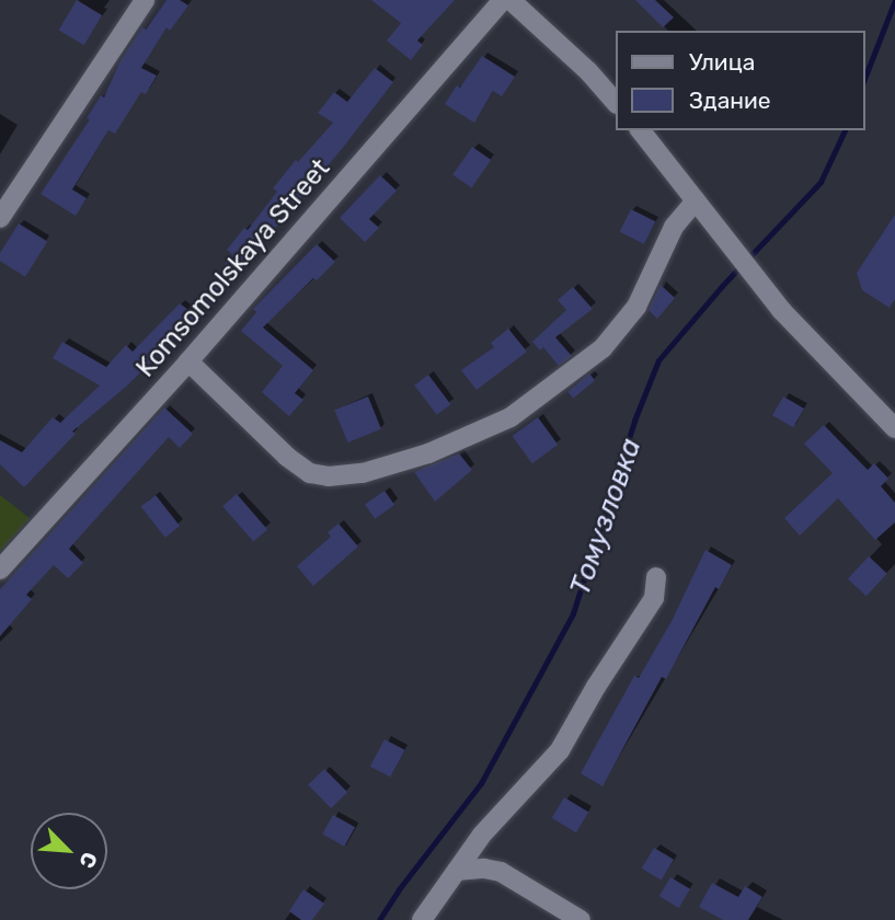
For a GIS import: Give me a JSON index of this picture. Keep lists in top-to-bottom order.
{
  "streets": {
    "street": ["Komsomolskaya Street"]
  },
  "water": ["Томузловка"],
  "legend": ["Улица", "Здание"],
  "north": "bottom right"
}
